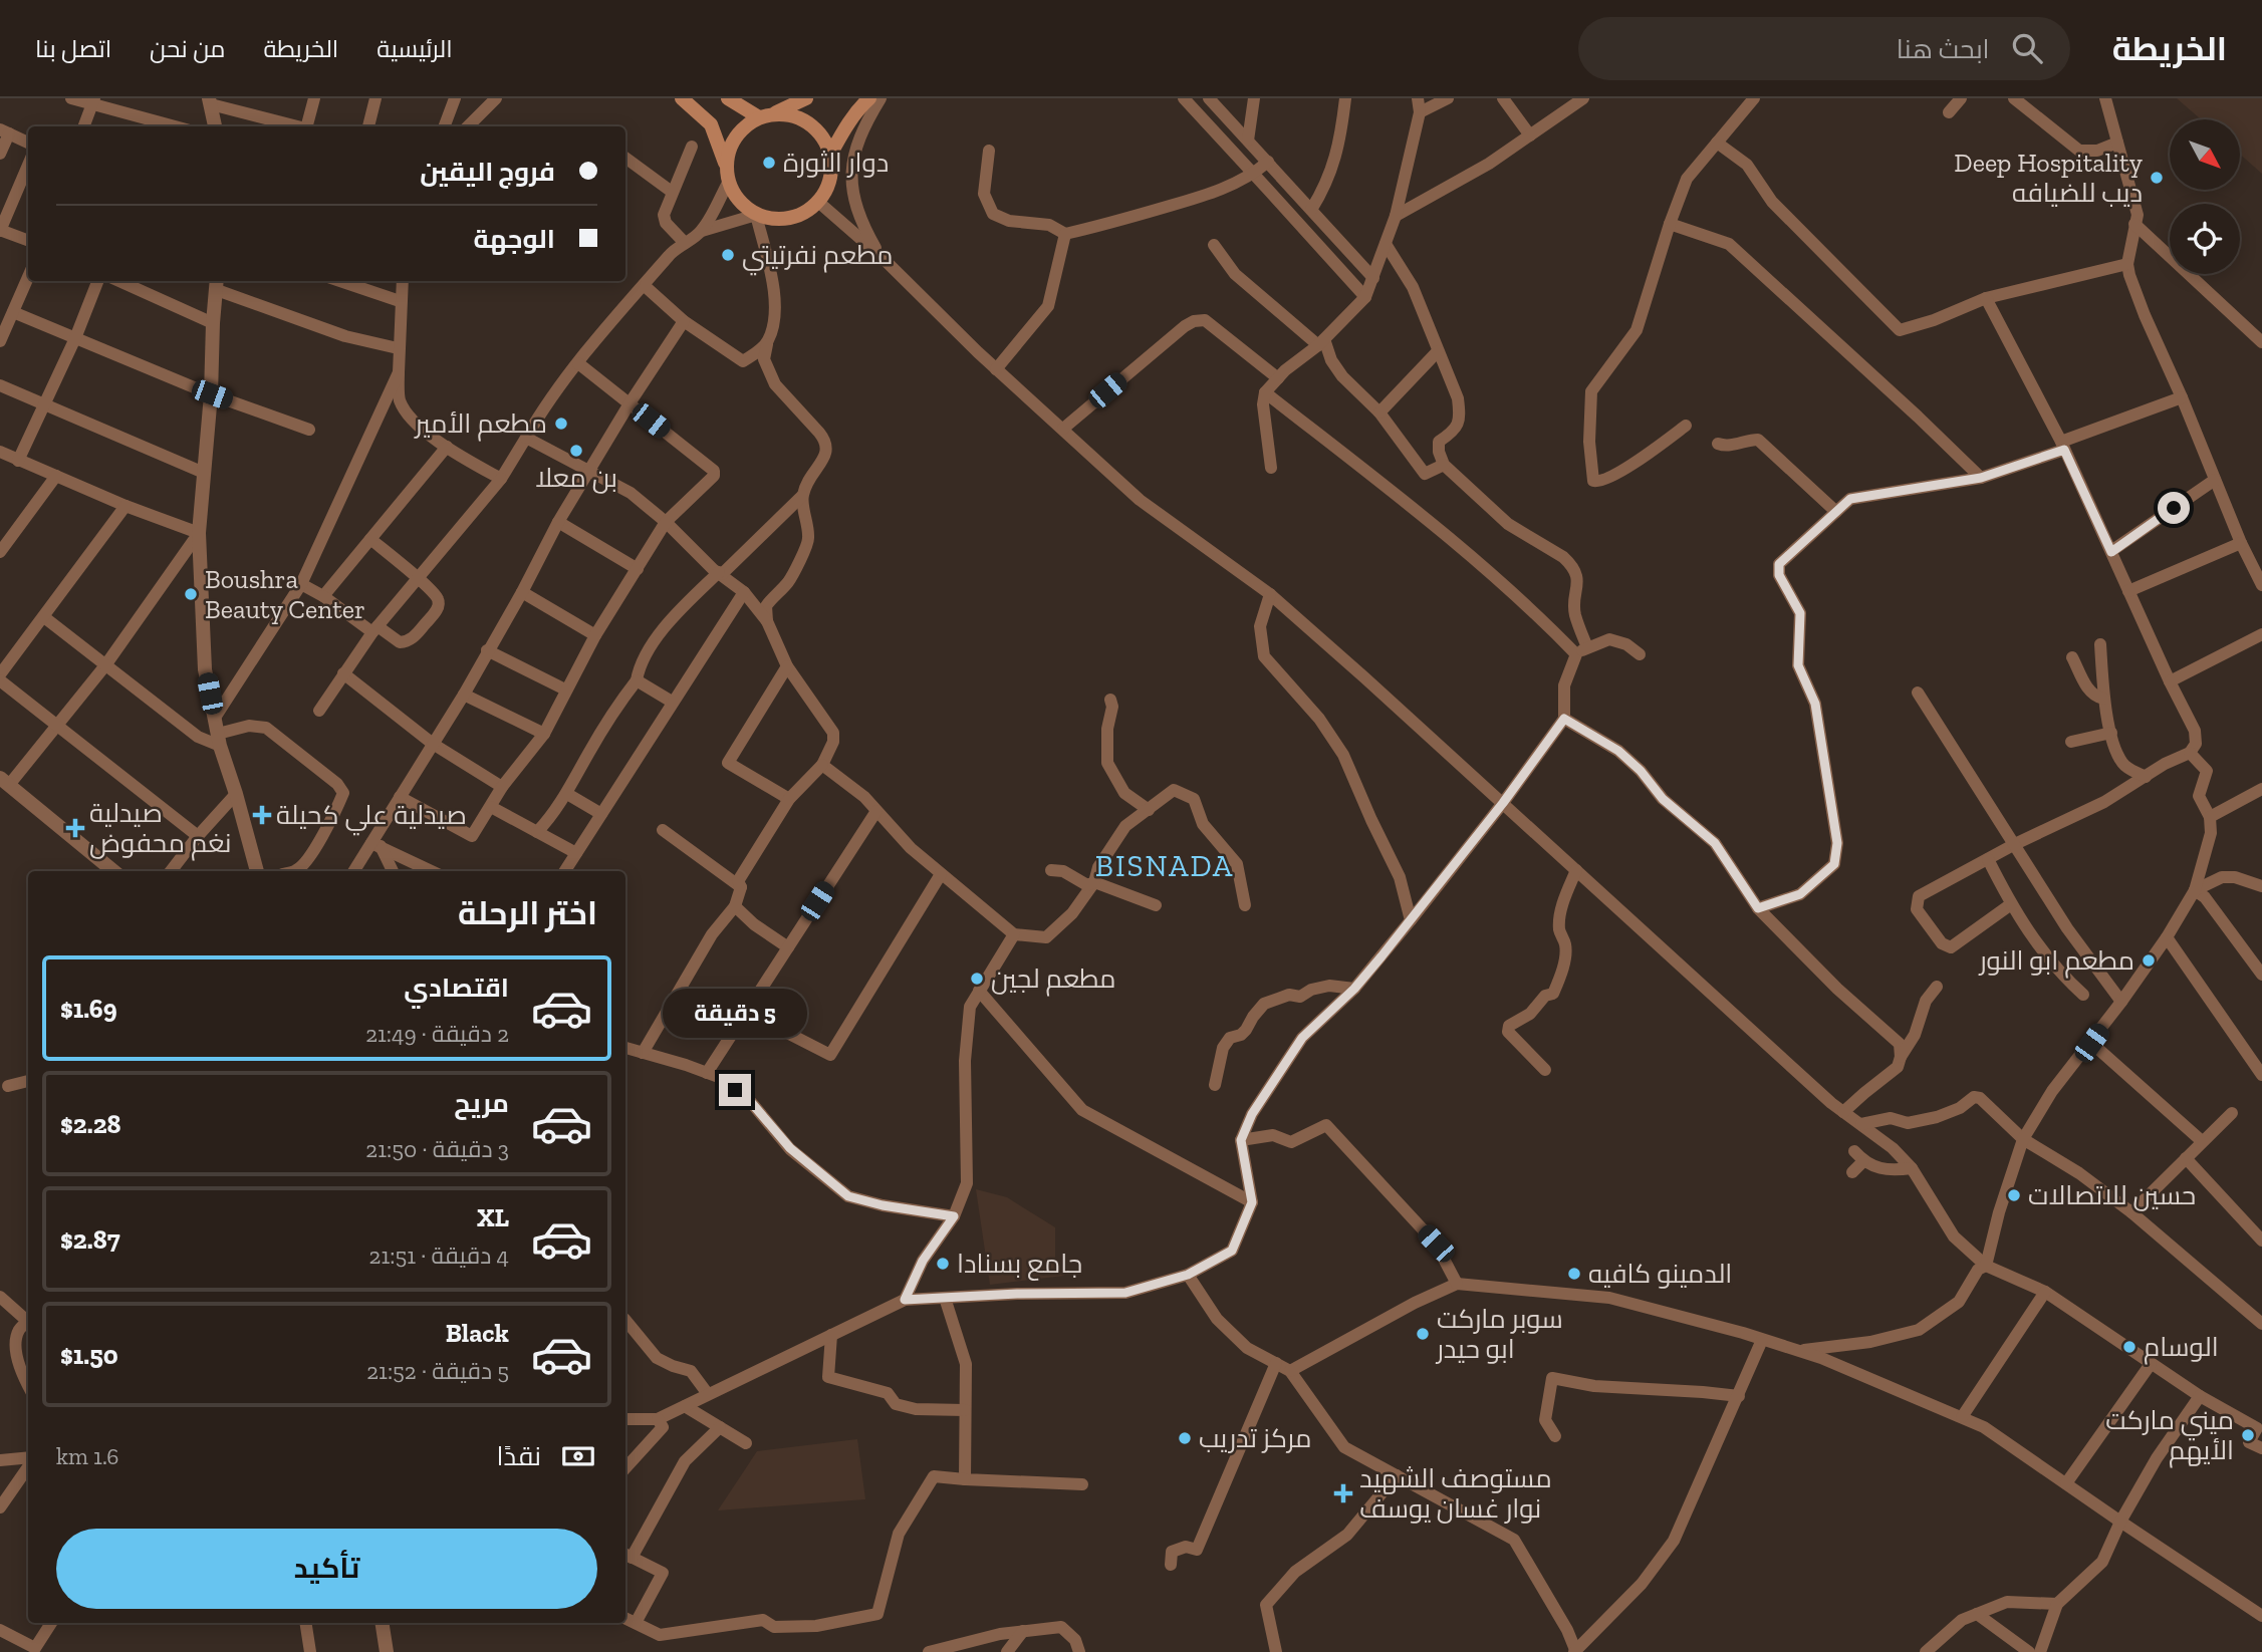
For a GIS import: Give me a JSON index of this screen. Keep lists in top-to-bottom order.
{
  "districts": ["BISNADA"],
  "places": {
    "other": [
      "دوار الثورة",
      "Deep Hospitality ديب للضيافه",
      "مطعم نفرتيتي",
      "مطعم الأمير",
      "بن معلا",
      "Boushra Beauty Center",
      "مطعم ابو النور",
      "مطعم لجين",
      "حسين للاتصالات",
      "جامع بسنادا",
      "الدمينو كافيه",
      "سوبر ماركت ابو حيدر",
      "الوسام",
      "ميني ماركت الأيهم",
      "مركز تدريب"
    ],
    "health": ["صيدلية علي كحيلة", "صيدلية نغم محفوض", "مستوصف الشهيد نوار غسان يوسف"]
  },
  "north": "bottom right",
  "page": {
    "header": "الخريطة",
    "search": "ابحث هنا",
    "nav": [
      "الرئيسية",
      "الخريطة",
      "من نحن",
      "اتصل بنا"
    ],
    "banner": ["فروج اليقين", "الوجهة"],
    "heading": "اختر الرحلة",
    "list": [
      {
        "name": "اقتصادي",
        "note": "2 دقيقة · 21:49",
        "value": "$1.69"
      },
      {
        "name": "مريح",
        "note": "3 دقيقة · 21:50",
        "value": "$2.28"
      },
      {
        "name": "XL",
        "note": "4 دقيقة · 21:51",
        "value": "$2.87"
      },
      {
        "name": "Black",
        "note": "5 دقيقة · 21:52",
        "value": "$1.50"
      }
    ],
    "bubble": "5 دقيقة",
    "pay": ["نقدًا", "1.6 km"],
    "buttons": "تأكيد"
  }
}
